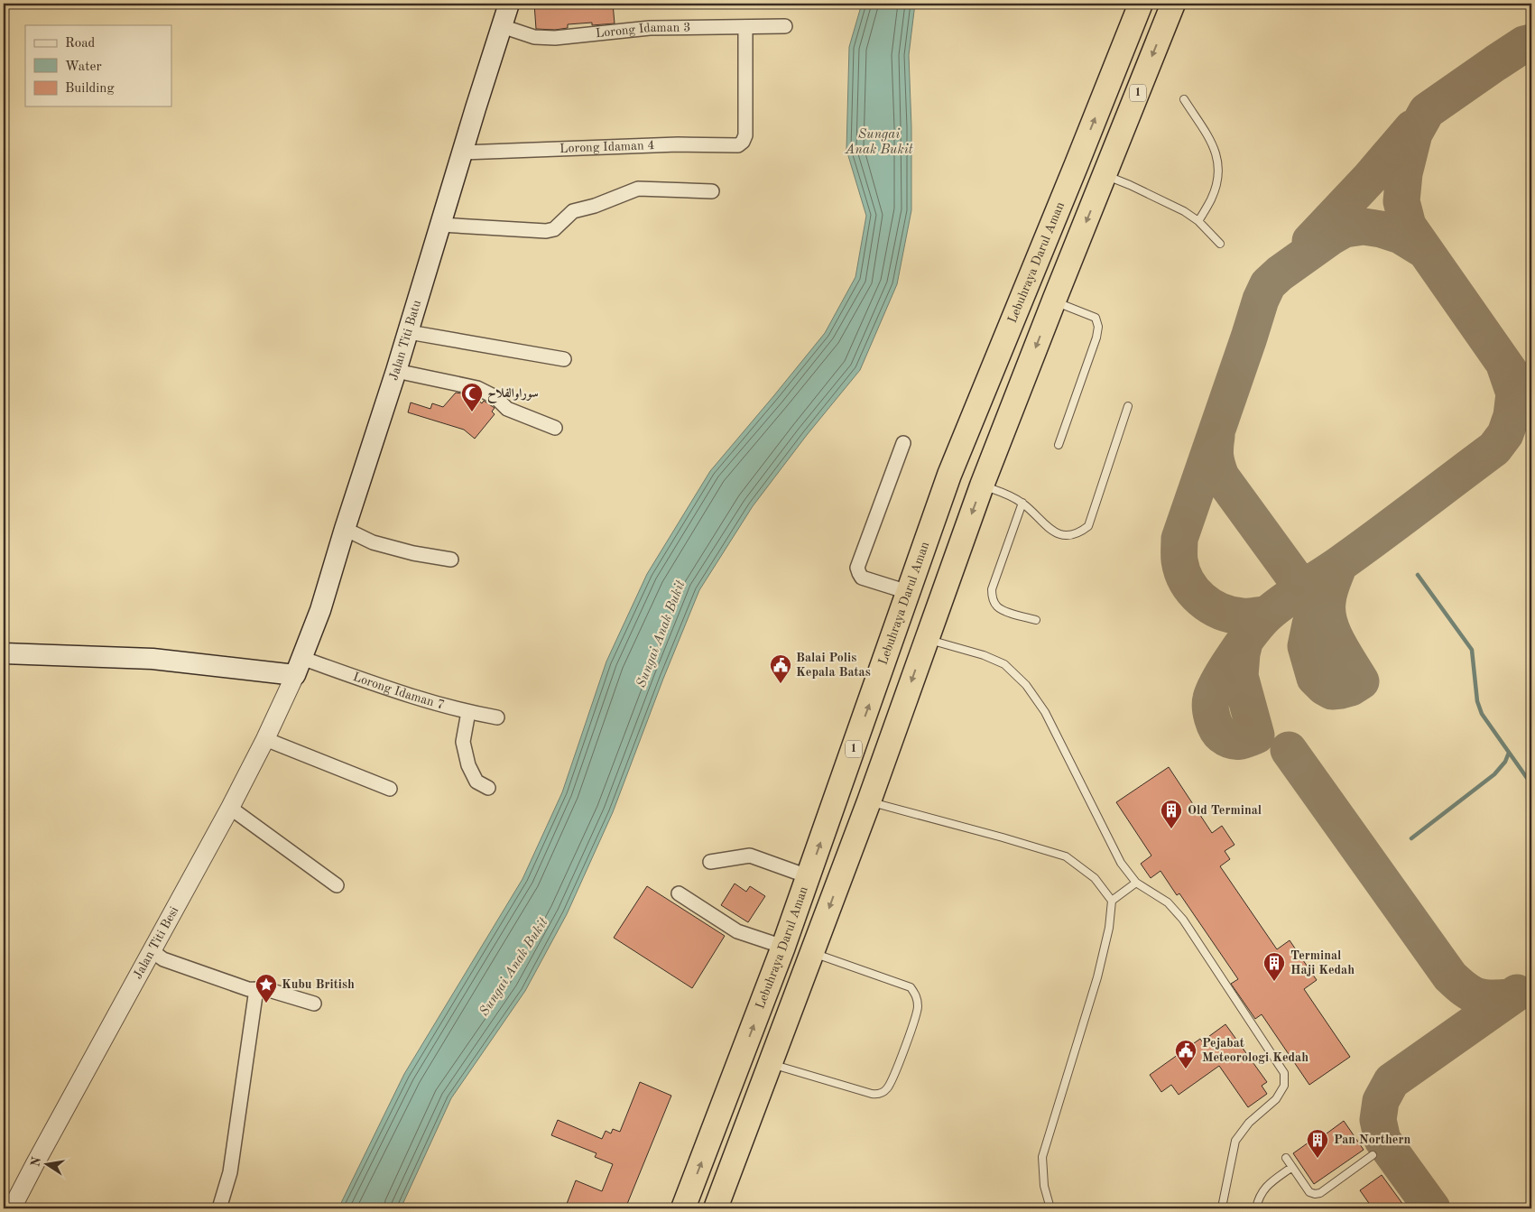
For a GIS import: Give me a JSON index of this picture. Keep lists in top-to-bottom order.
{
  "streets": {
    "highway": ["1", "Lebuhraya Darul Aman"],
    "main road": ["Jalan Titi Batu"],
    "street": [
      "Lorong Idaman 3",
      "Lorong Idaman 4",
      "Lorong Idaman 7",
      "Jalan Titi Besi"
    ]
  },
  "crossings": [
    ["Lorong Idaman 3", "Lorong Idaman 4"],
    ["Lorong Idaman 3", "Jalan Titi Batu"],
    ["Lorong Idaman 4", "Jalan Titi Batu"],
    ["Jalan Titi Batu", "Lorong Idaman 7"],
    ["Jalan Titi Batu", "Jalan Titi Besi"],
    ["Lorong Idaman 7", "Jalan Titi Besi"]
  ],
  "water": ["Sungai Anak Bukit"],
  "places": {
    "mosque": ["سوراوالفلاح"],
    "public building": ["Balai Polis Kepala Batas", "Pejabat Meteorologi Kedah"],
    "building": ["Old Terminal", "Terminal Haji Kedah", "Pan Northern"],
    "place": ["Kubu British"]
  },
  "legend": ["Road", "Water", "Building"],
  "north": "left"
}
